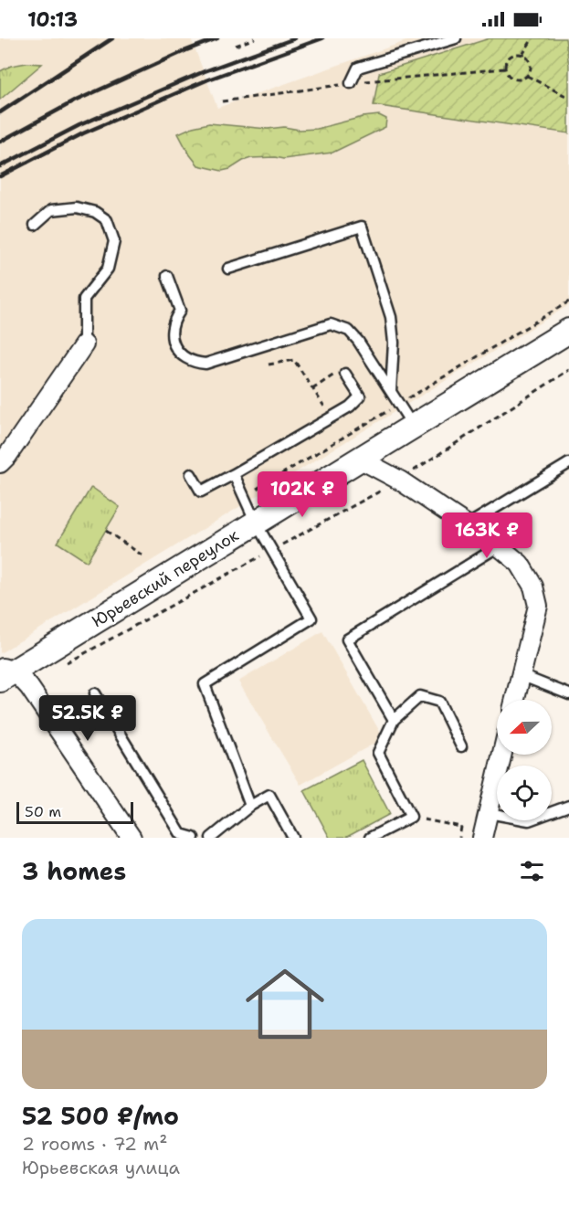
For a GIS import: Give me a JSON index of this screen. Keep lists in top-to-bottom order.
{
  "streets": {
    "street": ["Юрьевский переулок"]
  },
  "scale_bar": "50 m",
  "north": "left",
  "page": {
    "status": "10:13",
    "price": ["102K ₽", "163K ₽", "52.5K ₽"],
    "scale": "50 m",
    "heading": "3 homes",
    "list": [
      {
        "name": "52 500 ₽/mo",
        "note": "2 rooms · 72 m² · Юрьевская улица"
      }
    ]
  }
}
